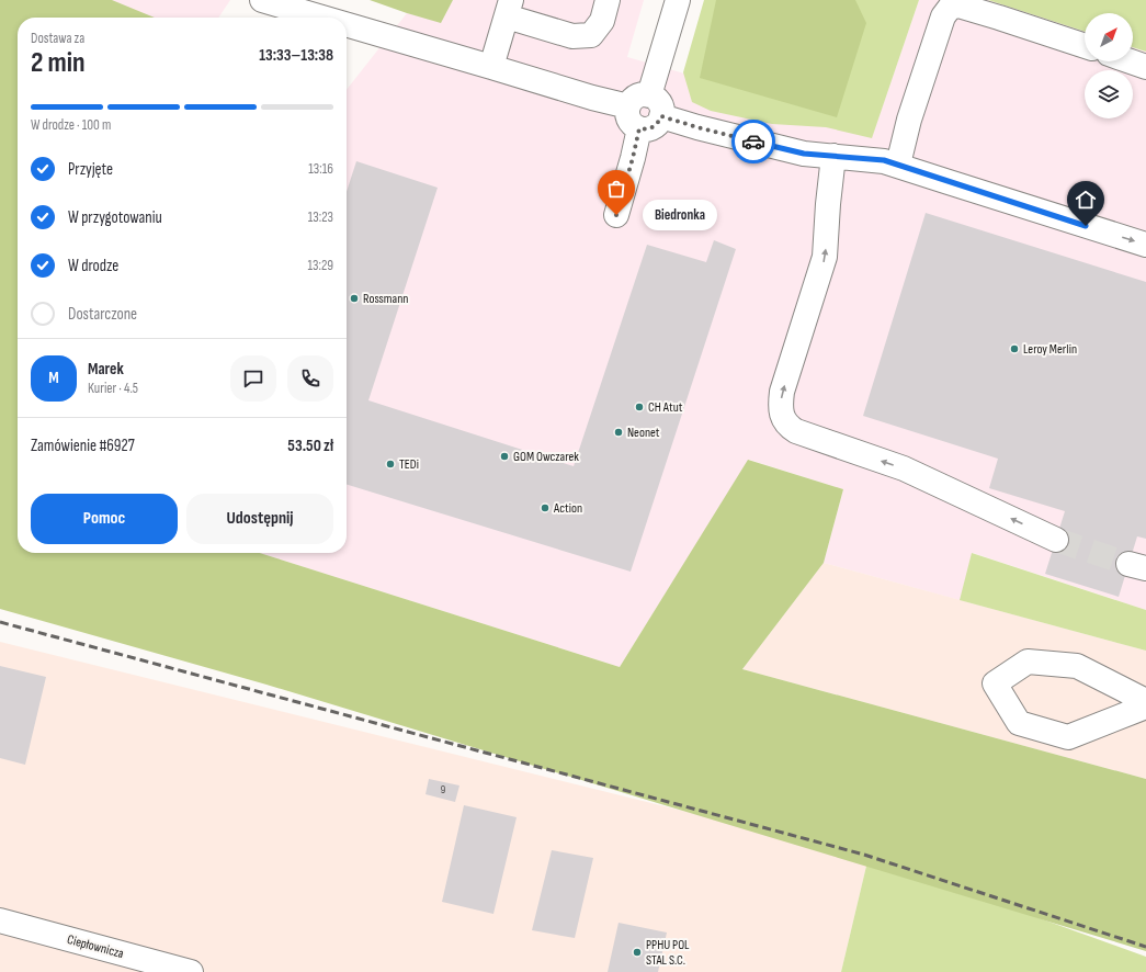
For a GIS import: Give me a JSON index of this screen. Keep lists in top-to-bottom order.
{
  "streets": {
    "street": ["Ciepłownicza"]
  },
  "places": [
    "Biedronka",
    "Rossmann",
    "Leroy Merlin",
    "CH Atut",
    "Neonet",
    "GOM Owczarek",
    "TEDi",
    "Action",
    "PPHU POL STAL S.C."
  ],
  "house_numbers": ["9"],
  "north": "top right",
  "page": {
    "heading": ["2 min", "Dostawa za", "13:33–13:38"],
    "panel": [
      "Marek",
      "Kurier · 4.5",
      "Zamówienie #6927",
      "53.50 zł"
    ],
    "bar": "W drodze · 100 m",
    "list": [
      ["Przyjęte", "13:16"],
      ["W przygotowaniu", "13:23"],
      ["W drodze", "13:29"],
      "Dostarczone"
    ],
    "bubble": "Biedronka",
    "round": "M",
    "buttons": ["Pomoc", "Udostępnij"]
  }
}
